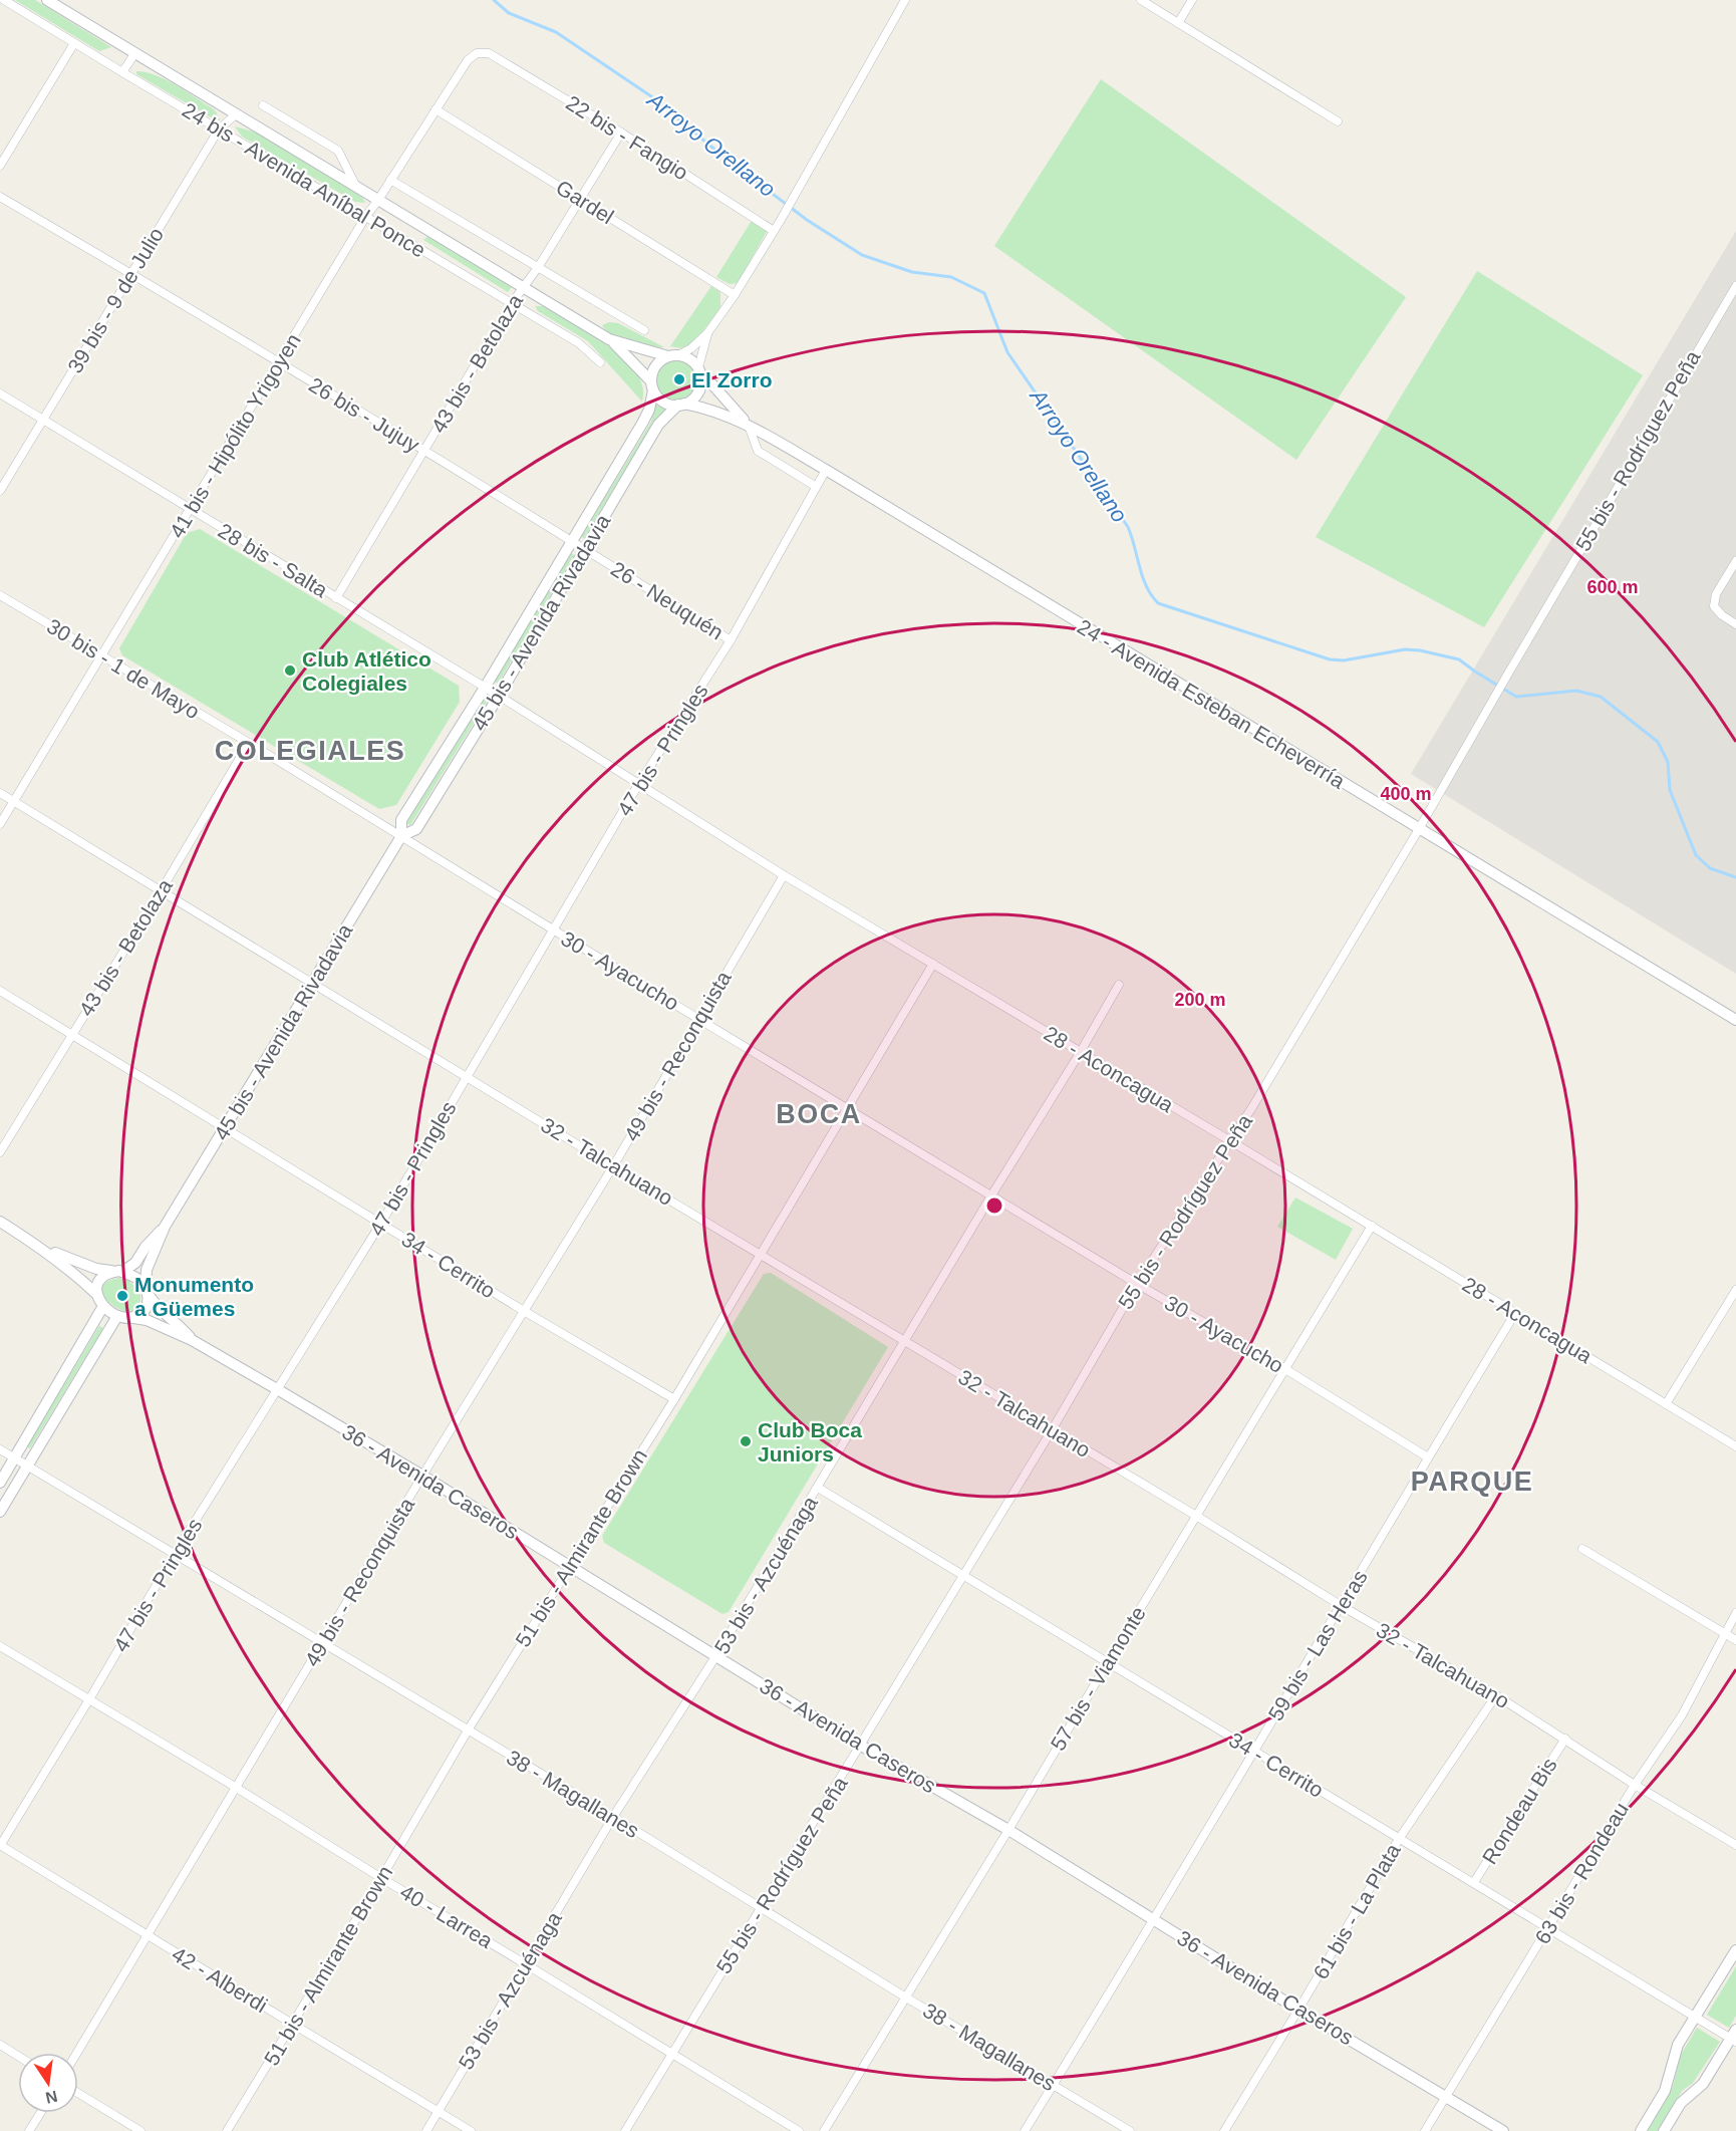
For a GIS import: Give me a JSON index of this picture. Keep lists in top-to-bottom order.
{
  "streets": {
    "main road": [
      "24 bis - Avenida Aníbal Ponce",
      "45 bis - Avenida Rivadavia",
      "24 - Avenida Esteban Echeverría",
      "36 - Avenida Caseros"
    ],
    "street": [
      "22 bis - Fangio",
      "Gardel",
      "39 bis - 9 de Julio",
      "43 bis - Betolaza",
      "26 bis - Jujuy",
      "41 bis - Hipólito Yrigoyen",
      "55 bis - Rodríguez Peña",
      "28 bis - Salta",
      "26 - Neuquén",
      "30 bis - 1 de Mayo",
      "47 bis - Pringles",
      "30 - Ayacucho",
      "49 bis - Reconquista",
      "28 - Aconcagua",
      "32 - Talcahuano",
      "34 - Cerrito",
      "51 bis - Almirante Brown",
      "53 bis - Azcuénaga",
      "59 bis - Las Heras",
      "57 bis - Viamonte",
      "38 - Magallanes",
      "Rondeau Bis",
      "63 bis - Rondeau",
      "61 bis - La Plata",
      "40 - Larrea",
      "42 - Alberdi"
    ]
  },
  "crossings": [
    ["22 bis - Fangio", "43 bis - Betolaza"],
    ["22 bis - Fangio", "41 bis - Hipólito Yrigoyen"],
    ["24 bis - Avenida Aníbal Ponce", "39 bis - 9 de Julio"],
    ["24 bis - Avenida Aníbal Ponce", "43 bis - Betolaza"],
    ["24 bis - Avenida Aníbal Ponce", "41 bis - Hipólito Yrigoyen"],
    ["24 bis - Avenida Aníbal Ponce", "45 bis - Avenida Rivadavia"],
    ["24 bis - Avenida Aníbal Ponce", "24 - Avenida Esteban Echeverría"],
    ["Gardel", "43 bis - Betolaza"],
    ["Gardel", "41 bis - Hipólito Yrigoyen"],
    ["39 bis - 9 de Julio", "26 bis - Jujuy"],
    ["39 bis - 9 de Julio", "28 bis - Salta"],
    ["43 bis - Betolaza", "26 bis - Jujuy"],
    ["43 bis - Betolaza", "28 bis - Salta"],
    ["43 bis - Betolaza", "30 bis - 1 de Mayo"],
    ["43 bis - Betolaza", "32 - Talcahuano"],
    ["43 bis - Betolaza", "34 - Cerrito"],
    ["26 bis - Jujuy", "41 bis - Hipólito Yrigoyen"],
    ["26 bis - Jujuy", "26 - Neuquén"],
    ["26 bis - Jujuy", "45 bis - Avenida Rivadavia"],
    ["41 bis - Hipólito Yrigoyen", "28 bis - Salta"],
    ["41 bis - Hipólito Yrigoyen", "30 bis - 1 de Mayo"],
    ["41 bis - Hipólito Yrigoyen", "32 - Talcahuano"],
    ["55 bis - Rodríguez Peña", "24 - Avenida Esteban Echeverría"],
    ["55 bis - Rodríguez Peña", "30 - Ayacucho"],
    ["55 bis - Rodríguez Peña", "28 - Aconcagua"],
    ["55 bis - Rodríguez Peña", "32 - Talcahuano"],
    ["55 bis - Rodríguez Peña", "34 - Cerrito"],
    ["55 bis - Rodríguez Peña", "36 - Avenida Caseros"],
    ["55 bis - Rodríguez Peña", "38 - Magallanes"],
    ["55 bis - Rodríguez Peña", "40 - Larrea"],
    ["28 bis - Salta", "45 bis - Avenida Rivadavia"],
    ["28 bis - Salta", "28 - Aconcagua"],
    ["26 - Neuquén", "45 bis - Avenida Rivadavia"],
    ["26 - Neuquén", "47 bis - Pringles"],
    ["45 bis - Avenida Rivadavia", "30 bis - 1 de Mayo"],
    ["45 bis - Avenida Rivadavia", "24 - Avenida Esteban Echeverría"],
    ["45 bis - Avenida Rivadavia", "30 - Ayacucho"],
    ["45 bis - Avenida Rivadavia", "28 - Aconcagua"],
    ["45 bis - Avenida Rivadavia", "32 - Talcahuano"],
    ["45 bis - Avenida Rivadavia", "34 - Cerrito"],
    ["45 bis - Avenida Rivadavia", "36 - Avenida Caseros"],
    ["30 bis - 1 de Mayo", "30 - Ayacucho"],
    ["24 - Avenida Esteban Echeverría", "47 bis - Pringles"],
    ["47 bis - Pringles", "30 - Ayacucho"],
    ["47 bis - Pringles", "28 - Aconcagua"],
    ["47 bis - Pringles", "32 - Talcahuano"],
    ["47 bis - Pringles", "34 - Cerrito"],
    ["47 bis - Pringles", "36 - Avenida Caseros"],
    ["47 bis - Pringles", "38 - Magallanes"],
    ["47 bis - Pringles", "40 - Larrea"],
    ["47 bis - Pringles", "42 - Alberdi"],
    ["30 - Ayacucho", "49 bis - Reconquista"],
    ["30 - Ayacucho", "51 bis - Almirante Brown"],
    ["30 - Ayacucho", "53 bis - Azcuénaga"],
    ["30 - Ayacucho", "59 bis - Las Heras"],
    ["30 - Ayacucho", "57 bis - Viamonte"],
    ["49 bis - Reconquista", "28 - Aconcagua"],
    ["49 bis - Reconquista", "32 - Talcahuano"],
    ["49 bis - Reconquista", "34 - Cerrito"],
    ["49 bis - Reconquista", "36 - Avenida Caseros"],
    ["49 bis - Reconquista", "38 - Magallanes"],
    ["49 bis - Reconquista", "40 - Larrea"],
    ["49 bis - Reconquista", "42 - Alberdi"],
    ["28 - Aconcagua", "51 bis - Almirante Brown"],
    ["28 - Aconcagua", "53 bis - Azcuénaga"],
    ["28 - Aconcagua", "59 bis - Las Heras"],
    ["28 - Aconcagua", "57 bis - Viamonte"],
    ["32 - Talcahuano", "51 bis - Almirante Brown"],
    ["32 - Talcahuano", "53 bis - Azcuénaga"],
    ["32 - Talcahuano", "59 bis - Las Heras"],
    ["32 - Talcahuano", "57 bis - Viamonte"],
    ["32 - Talcahuano", "Rondeau Bis"],
    ["32 - Talcahuano", "63 bis - Rondeau"],
    ["32 - Talcahuano", "61 bis - La Plata"],
    ["34 - Cerrito", "51 bis - Almirante Brown"],
    ["34 - Cerrito", "53 bis - Azcuénaga"],
    ["34 - Cerrito", "59 bis - Las Heras"],
    ["34 - Cerrito", "57 bis - Viamonte"],
    ["34 - Cerrito", "Rondeau Bis"],
    ["34 - Cerrito", "63 bis - Rondeau"],
    ["34 - Cerrito", "61 bis - La Plata"],
    ["36 - Avenida Caseros", "51 bis - Almirante Brown"],
    ["36 - Avenida Caseros", "53 bis - Azcuénaga"],
    ["36 - Avenida Caseros", "59 bis - Las Heras"],
    ["36 - Avenida Caseros", "57 bis - Viamonte"],
    ["36 - Avenida Caseros", "63 bis - Rondeau"],
    ["36 - Avenida Caseros", "61 bis - La Plata"],
    ["51 bis - Almirante Brown", "38 - Magallanes"],
    ["51 bis - Almirante Brown", "40 - Larrea"],
    ["51 bis - Almirante Brown", "42 - Alberdi"],
    ["53 bis - Azcuénaga", "38 - Magallanes"],
    ["53 bis - Azcuénaga", "40 - Larrea"],
    ["53 bis - Azcuénaga", "42 - Alberdi"],
    ["59 bis - Las Heras", "38 - Magallanes"],
    ["57 bis - Viamonte", "38 - Magallanes"]
  ],
  "districts": ["COLEGIALES", "BOCA", "PARQUE"],
  "water": ["Arroyo Orellano"],
  "places": [
    "El Zorro",
    "Club Atlético Colegiales",
    "Monumento a Güemes",
    "Club Boca Juniors"
  ],
  "north": "bottom",
  "rings": ["600 m", "400 m", "200 m"]
}
